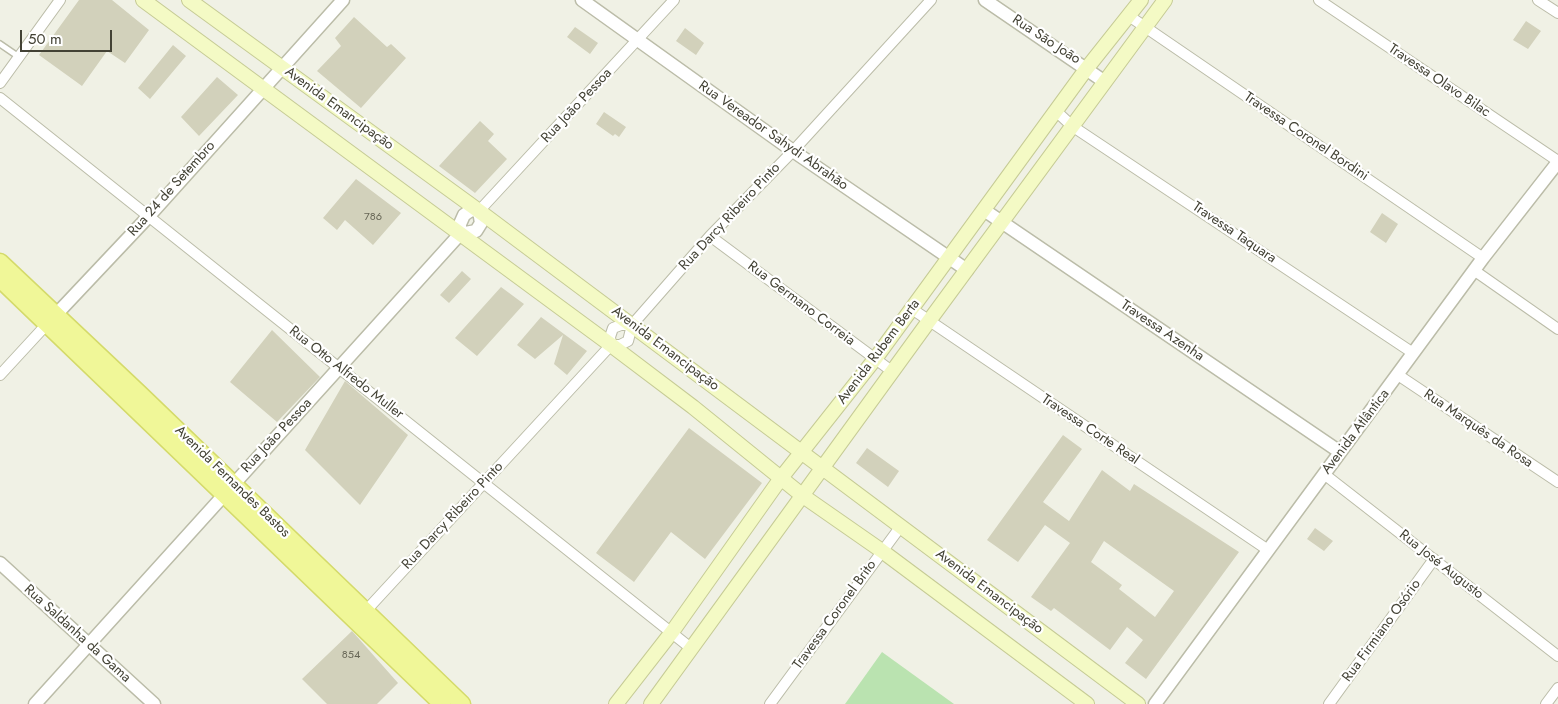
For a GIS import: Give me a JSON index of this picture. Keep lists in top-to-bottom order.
{
  "streets": {
    "main road": ["Avenida Emancipação", "Avenida Rubem Berta", "Avenida Fernandes Bastos"],
    "street": [
      "Rua São João",
      "Travessa Olavo Bilac",
      "Rua João Pessoa",
      "Rua Vereador Sahydi Abrahão",
      "Travessa Coronel Bordini",
      "Rua 24 de Setembro",
      "Rua Darcy Ribeiro Pinto",
      "Travessa Taquara",
      "Rua Germano Correia",
      "Travessa Azenha",
      "Rua Otto Alfredo Muller",
      "Rua Marquês da Rosa",
      "Travessa Corte Real",
      "Avenida Atlântica",
      "Rua José Augusto",
      "Travessa Coronel Brito",
      "Rua Firmiano Osório",
      "Rua Saldanha da Gama"
    ]
  },
  "crossings": [
    ["Rua São João", "Avenida Rubem Berta"],
    ["Travessa Olavo Bilac", "Avenida Atlântica"],
    ["Rua João Pessoa", "Avenida Emancipação"],
    ["Rua João Pessoa", "Rua Vereador Sahydi Abrahão"],
    ["Rua João Pessoa", "Rua Otto Alfredo Muller"],
    ["Rua João Pessoa", "Avenida Fernandes Bastos"],
    ["Rua João Pessoa", "Rua Saldanha da Gama"],
    ["Avenida Emancipação", "Rua 24 de Setembro"],
    ["Avenida Emancipação", "Rua Darcy Ribeiro Pinto"],
    ["Avenida Emancipação", "Avenida Rubem Berta"],
    ["Avenida Emancipação", "Travessa Coronel Brito"],
    ["Rua Vereador Sahydi Abrahão", "Rua Darcy Ribeiro Pinto"],
    ["Rua Vereador Sahydi Abrahão", "Avenida Rubem Berta"],
    ["Travessa Coronel Bordini", "Avenida Rubem Berta"],
    ["Travessa Coronel Bordini", "Avenida Atlântica"],
    ["Rua 24 de Setembro", "Rua Otto Alfredo Muller"],
    ["Rua 24 de Setembro", "Avenida Fernandes Bastos"],
    ["Rua Darcy Ribeiro Pinto", "Rua Germano Correia"],
    ["Rua Darcy Ribeiro Pinto", "Rua Otto Alfredo Muller"],
    ["Rua Darcy Ribeiro Pinto", "Avenida Fernandes Bastos"],
    ["Travessa Taquara", "Avenida Rubem Berta"],
    ["Travessa Taquara", "Avenida Atlântica"],
    ["Rua Germano Correia", "Avenida Rubem Berta"],
    ["Travessa Azenha", "Avenida Rubem Berta"],
    ["Travessa Azenha", "Avenida Atlântica"],
    ["Avenida Rubem Berta", "Rua Otto Alfredo Muller"],
    ["Avenida Rubem Berta", "Travessa Corte Real"],
    ["Rua Marquês da Rosa", "Avenida Atlântica"],
    ["Travessa Corte Real", "Avenida Atlântica"],
    ["Avenida Atlântica", "Rua José Augusto"],
    ["Rua José Augusto", "Rua Firmiano Osório"]
  ],
  "house_numbers": ["786", "854"],
  "scale_bar": "50 m"
}
